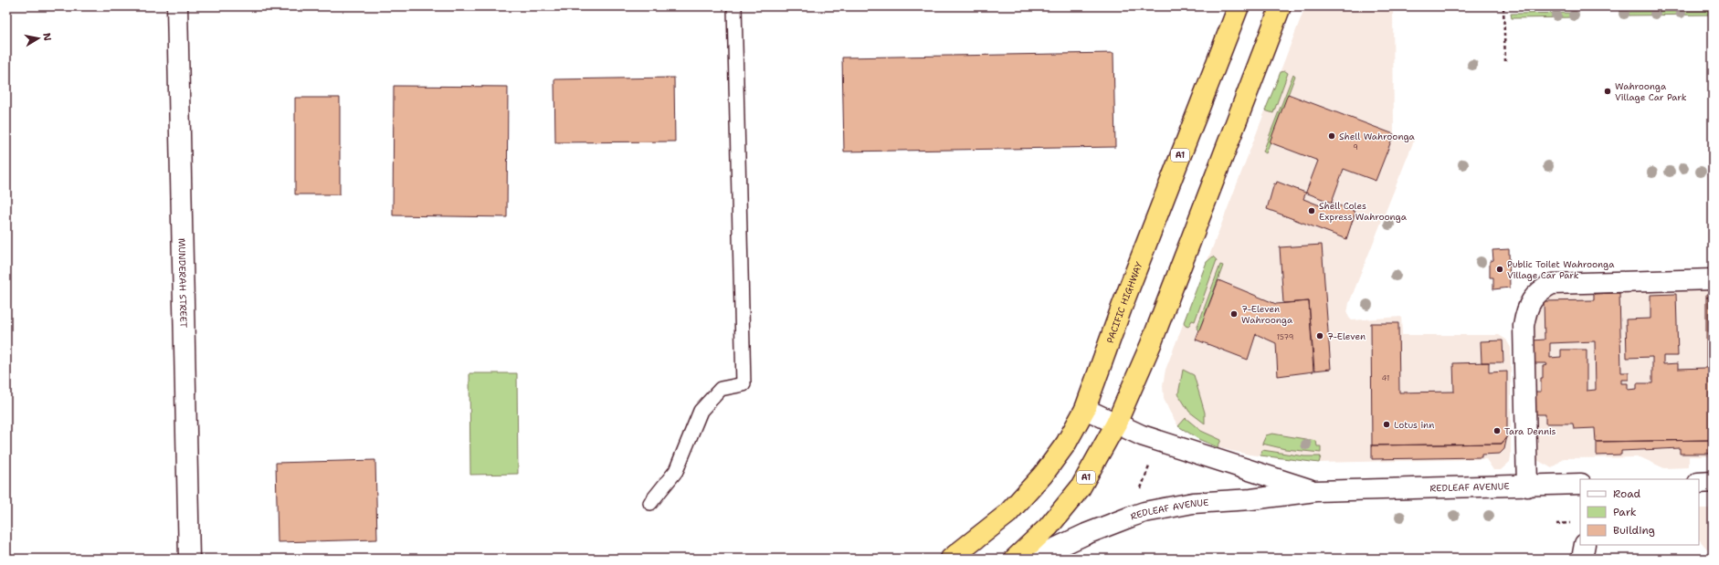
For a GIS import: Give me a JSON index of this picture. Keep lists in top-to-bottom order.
{
  "streets": {
    "highway": ["A1", "PACIFIC HIGHWAY"],
    "street": ["MUNDERAH STREET", "REDLEAF AVENUE"]
  },
  "crossings": [
    ["A1", "REDLEAF AVENUE"],
    ["PACIFIC HIGHWAY", "REDLEAF AVENUE"]
  ],
  "places": [
    "Wahroonga Village Car Park",
    "Shell Wahroonga",
    "Shell Coles Express Wahroonga",
    "Public Toilet Wahroonga Village Car Park",
    "7-Eleven Wahroonga",
    "7-Eleven",
    "Lotus inn",
    "Tara Dennis"
  ],
  "house_numbers": ["9", "1579", "41"],
  "legend": ["Road", "Park", "Building"],
  "north": "right"
}
